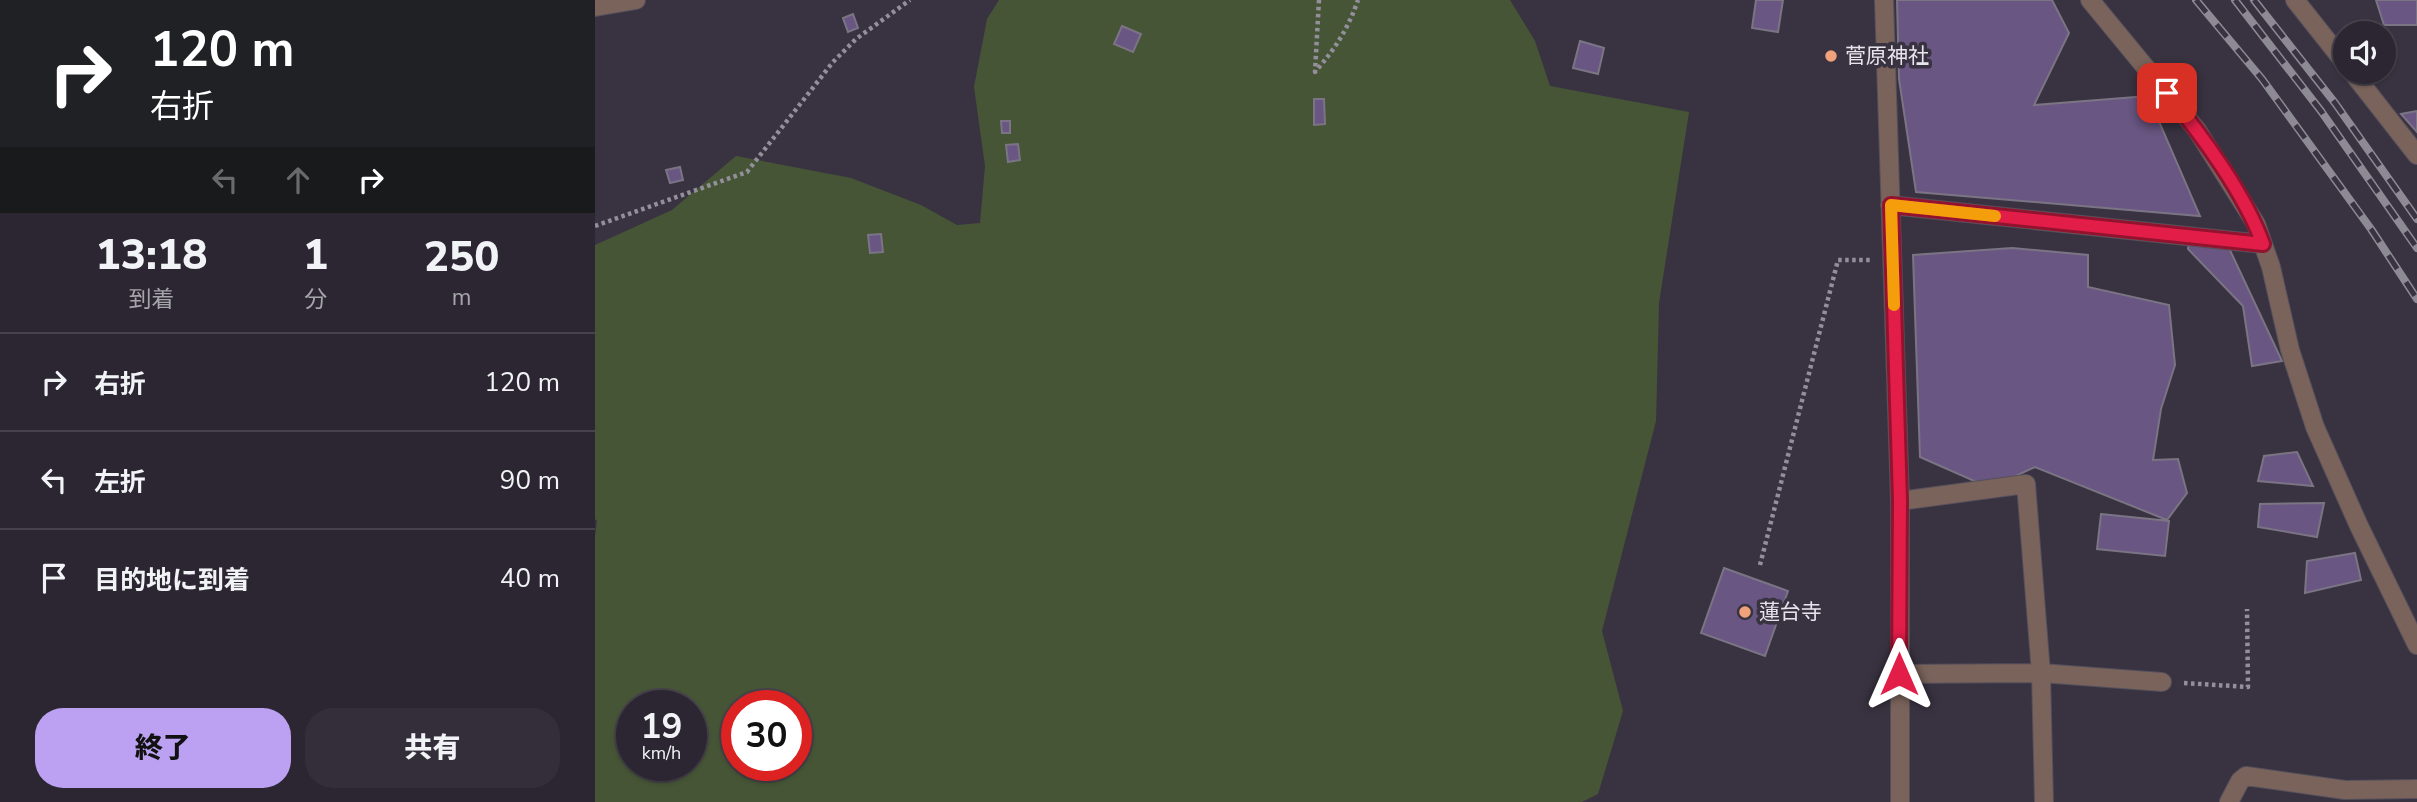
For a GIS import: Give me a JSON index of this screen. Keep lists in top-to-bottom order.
{
  "places": ["菅原神社", "蓮台寺"],
  "page": {
    "turn": ["120 m", "右折"],
    "eta": [
      "13:18",
      "到着",
      "1",
      "分",
      "250",
      "m"
    ],
    "list": [
      {
        "name": "右折",
        "value": "120 m"
      },
      {
        "name": "左折",
        "value": "90 m"
      },
      {
        "name": "目的地に到着",
        "value": "40 m"
      }
    ],
    "speed": "19 km/h",
    "limit": "30",
    "buttons": ["終了", "共有"]
  }
}
